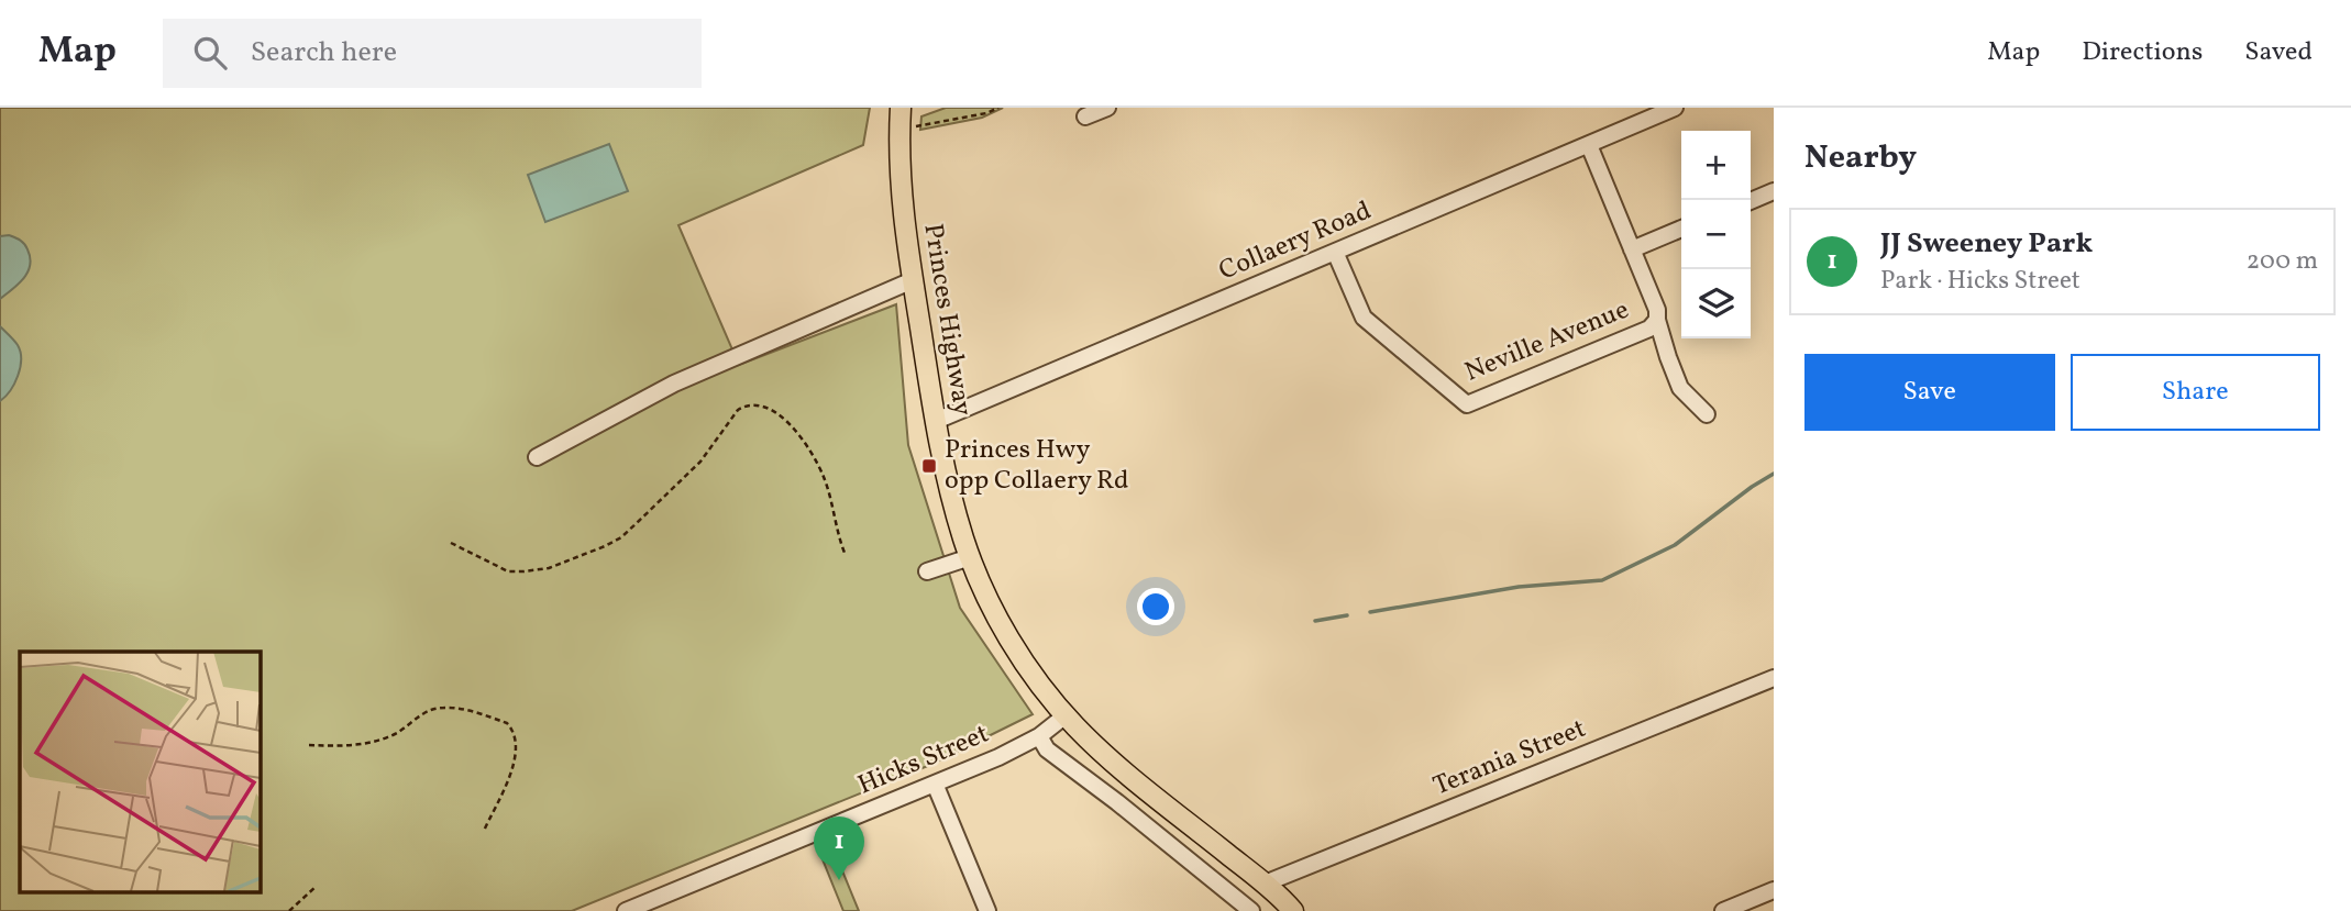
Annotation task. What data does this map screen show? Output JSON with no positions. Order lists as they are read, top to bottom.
{
  "streets": {
    "main road": ["Princes Highway"],
    "street": [
      "Collaery Road",
      "Neville Avenue",
      "Terania Street",
      "Hicks Street"
    ]
  },
  "crossings": [
    ["Collaery Road", "Princes Highway"],
    ["Collaery Road", "Neville Avenue"],
    ["Princes Highway", "Terania Street"],
    ["Princes Highway", "Hicks Street"]
  ],
  "places": {
    "transit": ["Princes Hwy opp Collaery Rd"]
  },
  "page": {
    "header": "Map",
    "search": "Search here",
    "nav": ["Map", "Directions", "Saved"],
    "heading": "Nearby",
    "map_buttons": ["+", "−"],
    "list": [
      {
        "mark": "1",
        "name": "JJ Sweeney Park",
        "note": "Park · Hicks Street",
        "value": "200 m"
      }
    ],
    "buttons": ["Save", "Share"],
    "pins": "1"
  }
}
